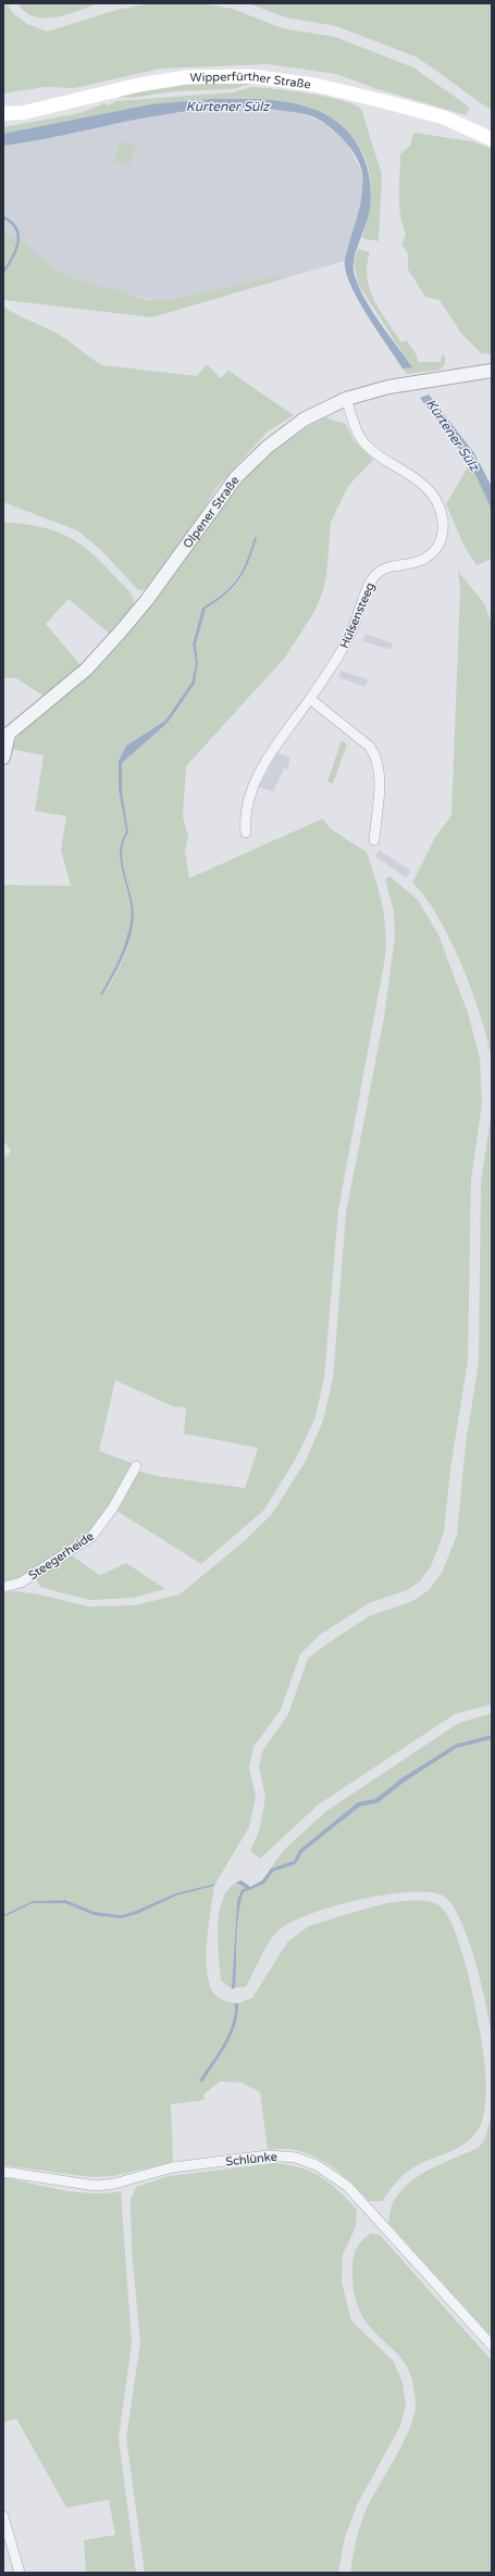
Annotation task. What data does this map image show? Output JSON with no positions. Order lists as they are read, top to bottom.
{
  "streets": {
    "main road": ["Wipperfürther Straße"],
    "street": [
      "Olpener Straße",
      "Hülsensteeg",
      "Steegerheide",
      "Schlünke"
    ]
  },
  "crossings": [
    ["Olpener Straße", "Hülsensteeg"]
  ],
  "water": ["Kürtener Sülz"]
}
